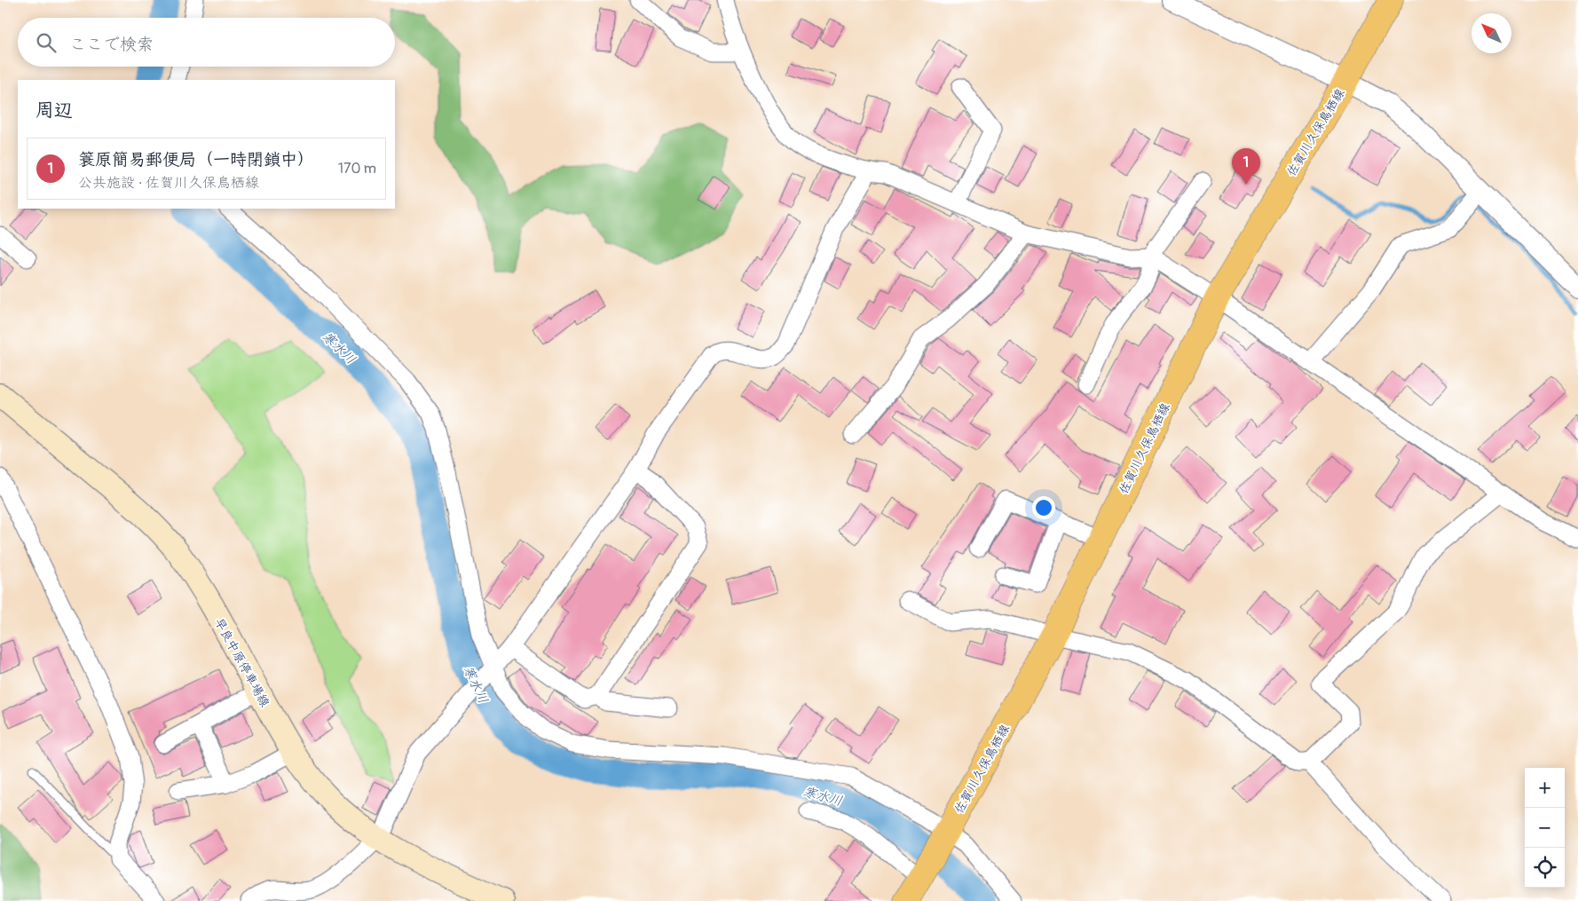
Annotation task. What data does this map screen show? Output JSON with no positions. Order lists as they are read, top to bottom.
{
  "streets": {
    "main road": ["佐賀川久保鳥栖線", "早良中原停車場線"]
  },
  "water": ["寒水川"],
  "north": "top left",
  "page": {
    "search": "ここで検索",
    "heading": "周辺",
    "list": [
      {
        "mark": "1",
        "name": "簑原簡易郵便局（一時閉鎖中）",
        "note": "公共施設 · 佐賀川久保鳥栖線",
        "value": "170 m"
      }
    ],
    "pins": "1",
    "map_buttons": ["+", "−"]
  }
}
